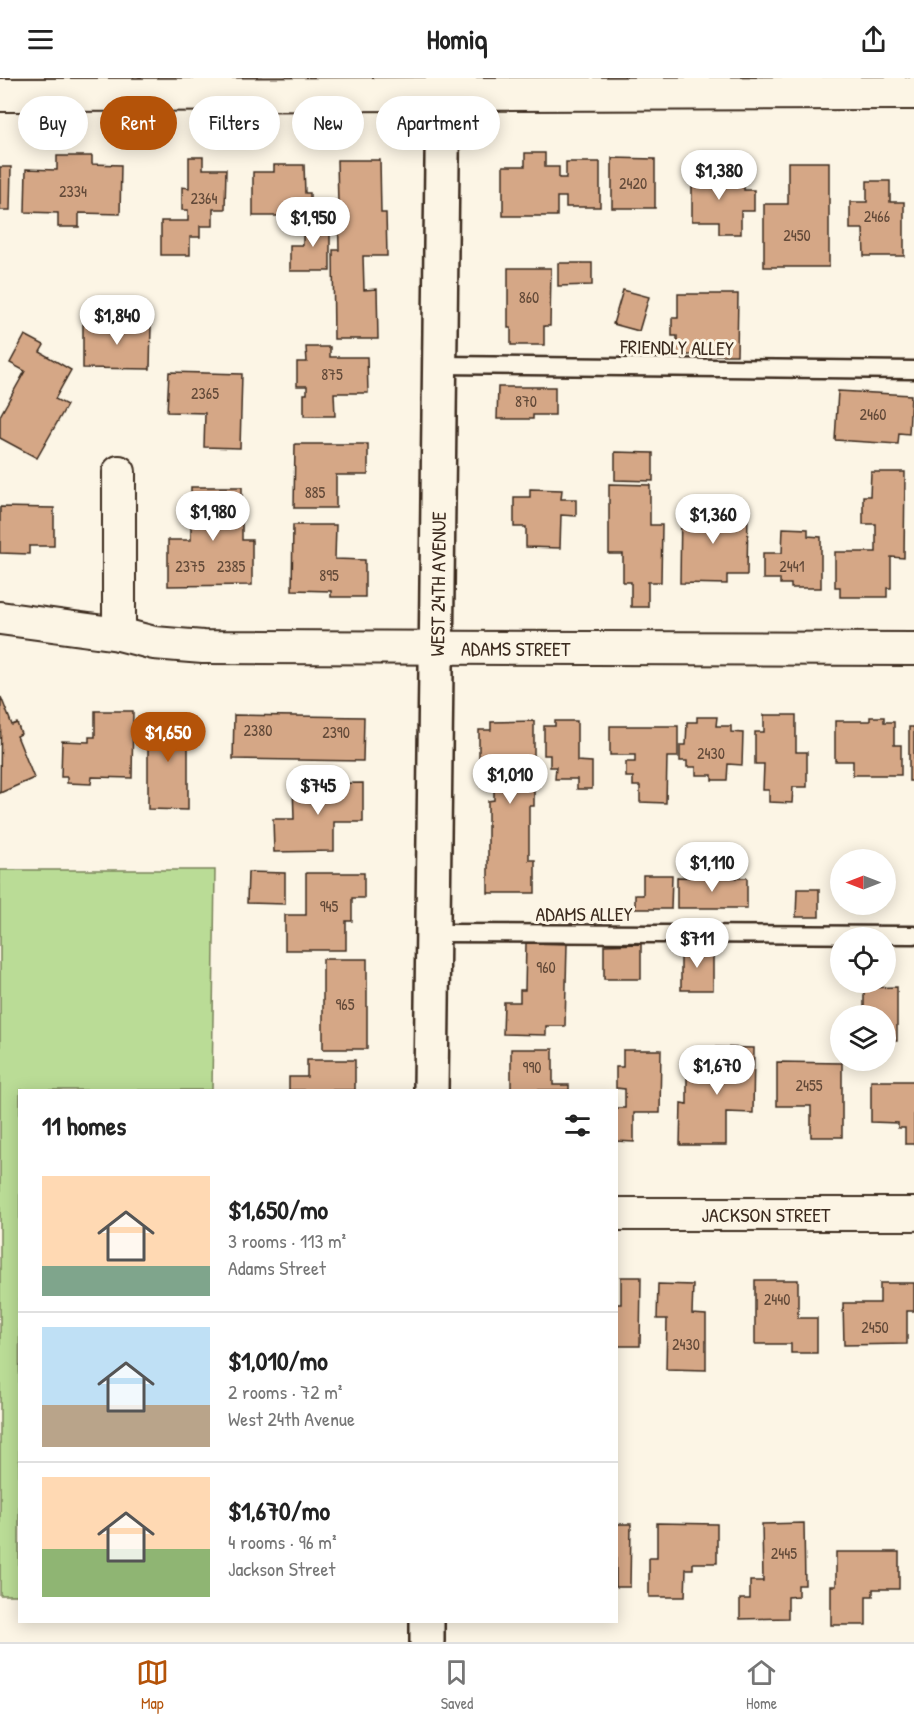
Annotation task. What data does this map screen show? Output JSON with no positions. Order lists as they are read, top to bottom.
{
  "streets": {
    "street": ["WEST 24TH AVENUE", "ADAMS STREET", "JACKSON STREET"],
    "lane": ["FRIENDLY ALLEY", "ADAMS ALLEY"]
  },
  "crossings": [
    ["FRIENDLY ALLEY", "WEST 24TH AVENUE"],
    ["WEST 24TH AVENUE", "ADAMS STREET"],
    ["WEST 24TH AVENUE", "ADAMS ALLEY"]
  ],
  "house_numbers": [
    "2420",
    "2334",
    "2364",
    "2466",
    "2450",
    "860",
    "875",
    "2365",
    "870",
    "2460",
    "885",
    "2375",
    "2385",
    "2441",
    "895",
    "2380",
    "2390",
    "2430",
    "945",
    "960",
    "965",
    "990",
    "2455",
    "2440",
    "2450",
    "2430",
    "2445"
  ],
  "north": "left",
  "page": {
    "header": "Homiq",
    "chip": [
      "Buy",
      "Rent",
      "Filters",
      "New",
      "Apartment"
    ],
    "price": [
      "$1,380",
      "$1,950",
      "$1,840",
      "$1,980",
      "$1,360",
      "$1,650",
      "$1,010",
      "$745",
      "$1,110",
      "$711",
      "$1,670"
    ],
    "heading": "11 homes",
    "list": [
      {
        "name": "$1,650/mo",
        "note": "3 rooms · 113 m² · Adams Street"
      },
      {
        "name": "$1,010/mo",
        "note": "2 rooms · 72 m² · West 24th Avenue"
      },
      {
        "name": "$1,670/mo",
        "note": "4 rooms · 96 m² · Jackson Street"
      }
    ],
    "tabs": ["Map", "Saved", "Home"]
  }
}
